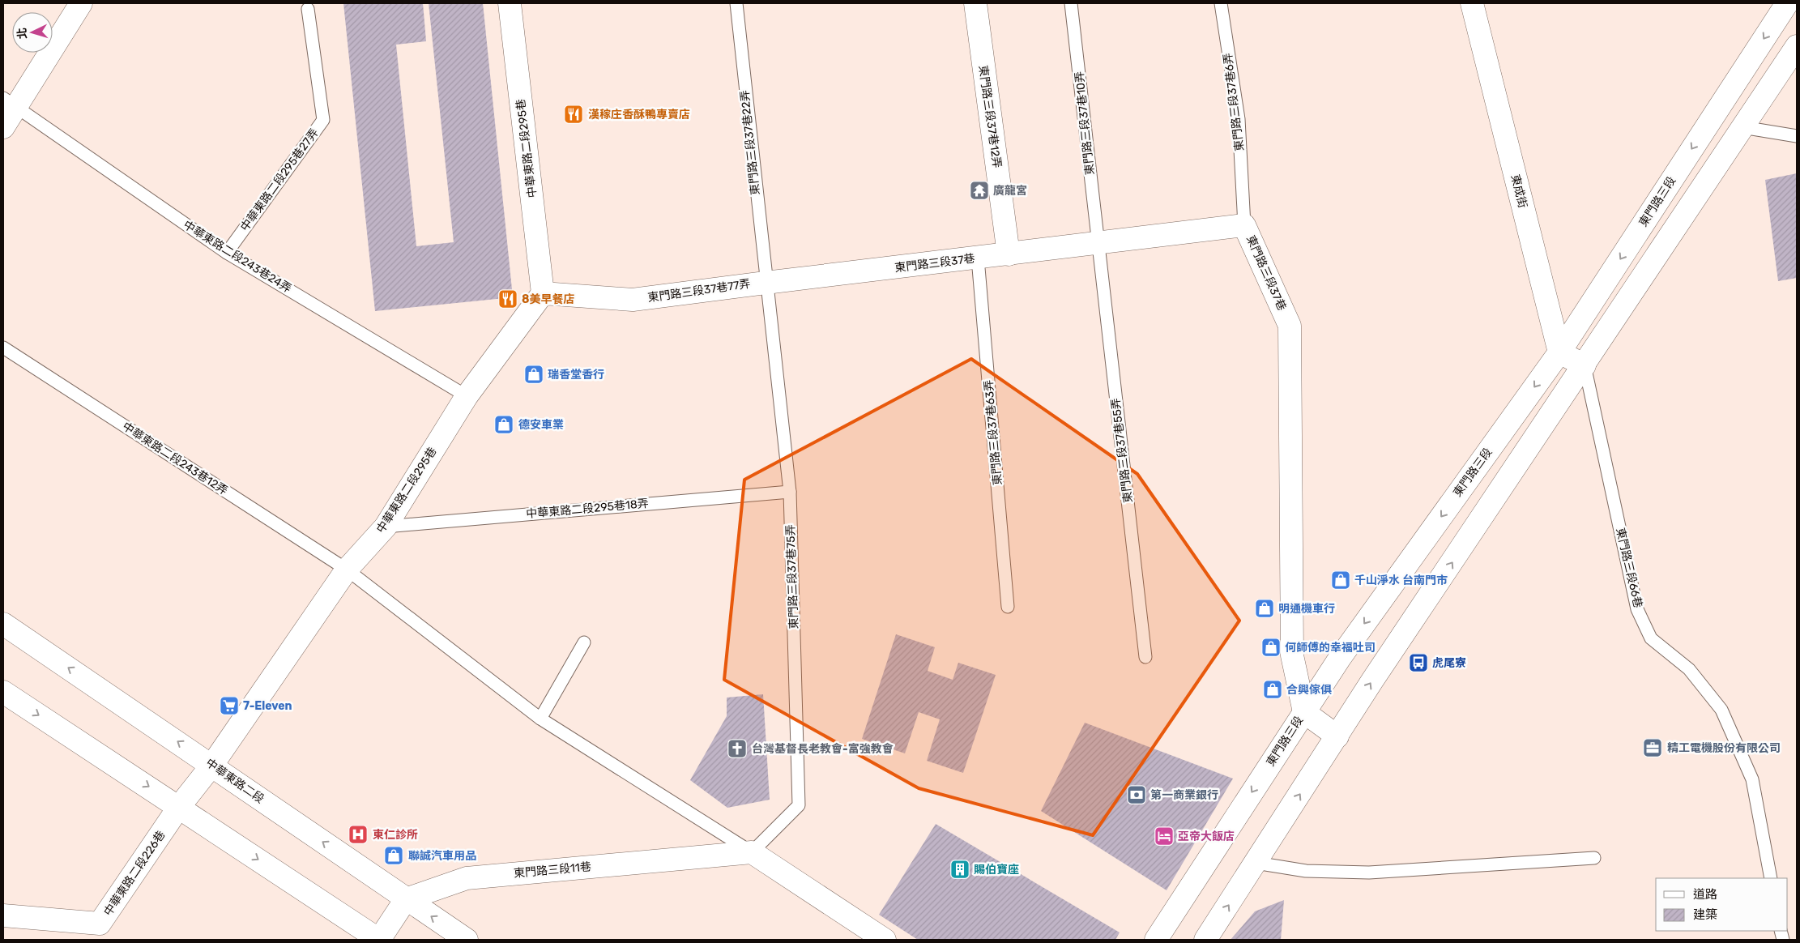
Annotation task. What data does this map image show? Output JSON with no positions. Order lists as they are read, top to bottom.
{
  "streets": {
    "street": [
      "東門路三段37巷12弄",
      "中華東路二段295巷",
      "東成街",
      "東門路三段",
      "東門路三段37巷",
      "東門路三段37巷77弄",
      "中華東路二段",
      "東門路三段11巷",
      "中華東路二段226巷"
    ],
    "lane": [
      "東門路三段37巷6弄",
      "東門路三段37巷10弄",
      "東門路三段37巷22弄",
      "中華東路二段295巷27弄",
      "中華東路二段243巷24弄",
      "東門路三段37巷63弄",
      "東門路三段37巷55弄",
      "中華東路二段243巷12弄",
      "中華東路二段295巷18弄",
      "東門路三段66巷",
      "東門路三段37巷75弄"
    ]
  },
  "crossings": [
    ["東門路三段37巷6弄", "東門路三段37巷"],
    ["東門路三段37巷12弄", "東門路三段37巷"],
    ["東門路三段37巷10弄", "東門路三段37巷"],
    ["東門路三段37巷10弄", "東門路三段37巷55弄"],
    ["東門路三段37巷22弄", "東門路三段37巷"],
    ["東門路三段37巷22弄", "東門路三段37巷77弄"],
    ["東門路三段37巷22弄", "東門路三段37巷75弄"],
    ["中華東路二段295巷", "中華東路二段243巷24弄"],
    ["中華東路二段295巷", "東門路三段37巷77弄"],
    ["中華東路二段295巷", "中華東路二段243巷12弄"],
    ["中華東路二段295巷", "中華東路二段295巷18弄"],
    ["中華東路二段295巷", "中華東路二段"],
    ["中華東路二段295巷", "中華東路二段226巷"],
    ["中華東路二段295巷27弄", "中華東路二段243巷24弄"],
    ["東成街", "東門路三段"],
    ["東門路三段", "東門路三段37巷"],
    ["東門路三段37巷", "東門路三段37巷77弄"],
    ["東門路三段37巷", "東門路三段37巷63弄"],
    ["東門路三段37巷", "東門路三段37巷55弄"],
    ["東門路三段37巷", "東門路三段37巷75弄"],
    ["東門路三段37巷77弄", "東門路三段37巷75弄"],
    ["中華東路二段295巷18弄", "東門路三段37巷75弄"],
    ["東門路三段37巷75弄", "東門路三段11巷"],
    ["中華東路二段", "東門路三段11巷"],
    ["中華東路二段", "中華東路二段226巷"]
  ],
  "places": {
    "restaurant": ["漢稼庄香酥鴨專賣店", "8美早餐店"],
    "temple": ["廣龍宮"],
    "shop": [
      "瑞香堂香行",
      "德安車業",
      "千山淨水 台南門市",
      "明通機車行",
      "何師傅的幸福吐司",
      "合興傢俱",
      "聯誠汽車用品"
    ],
    "bus stop": ["虎尾寮"],
    "supermarket": ["7-Eleven"],
    "office": ["精工電機股份有限公司"],
    "church": ["台灣基督長老教會-富強教會"],
    "bank": ["第一商業銀行"],
    "hospital": ["東仁診所"],
    "hotel": ["亞帝大飯店"],
    "building": ["賜伯寶座"]
  },
  "legend": ["道路", "建築"],
  "north": "left"
}
